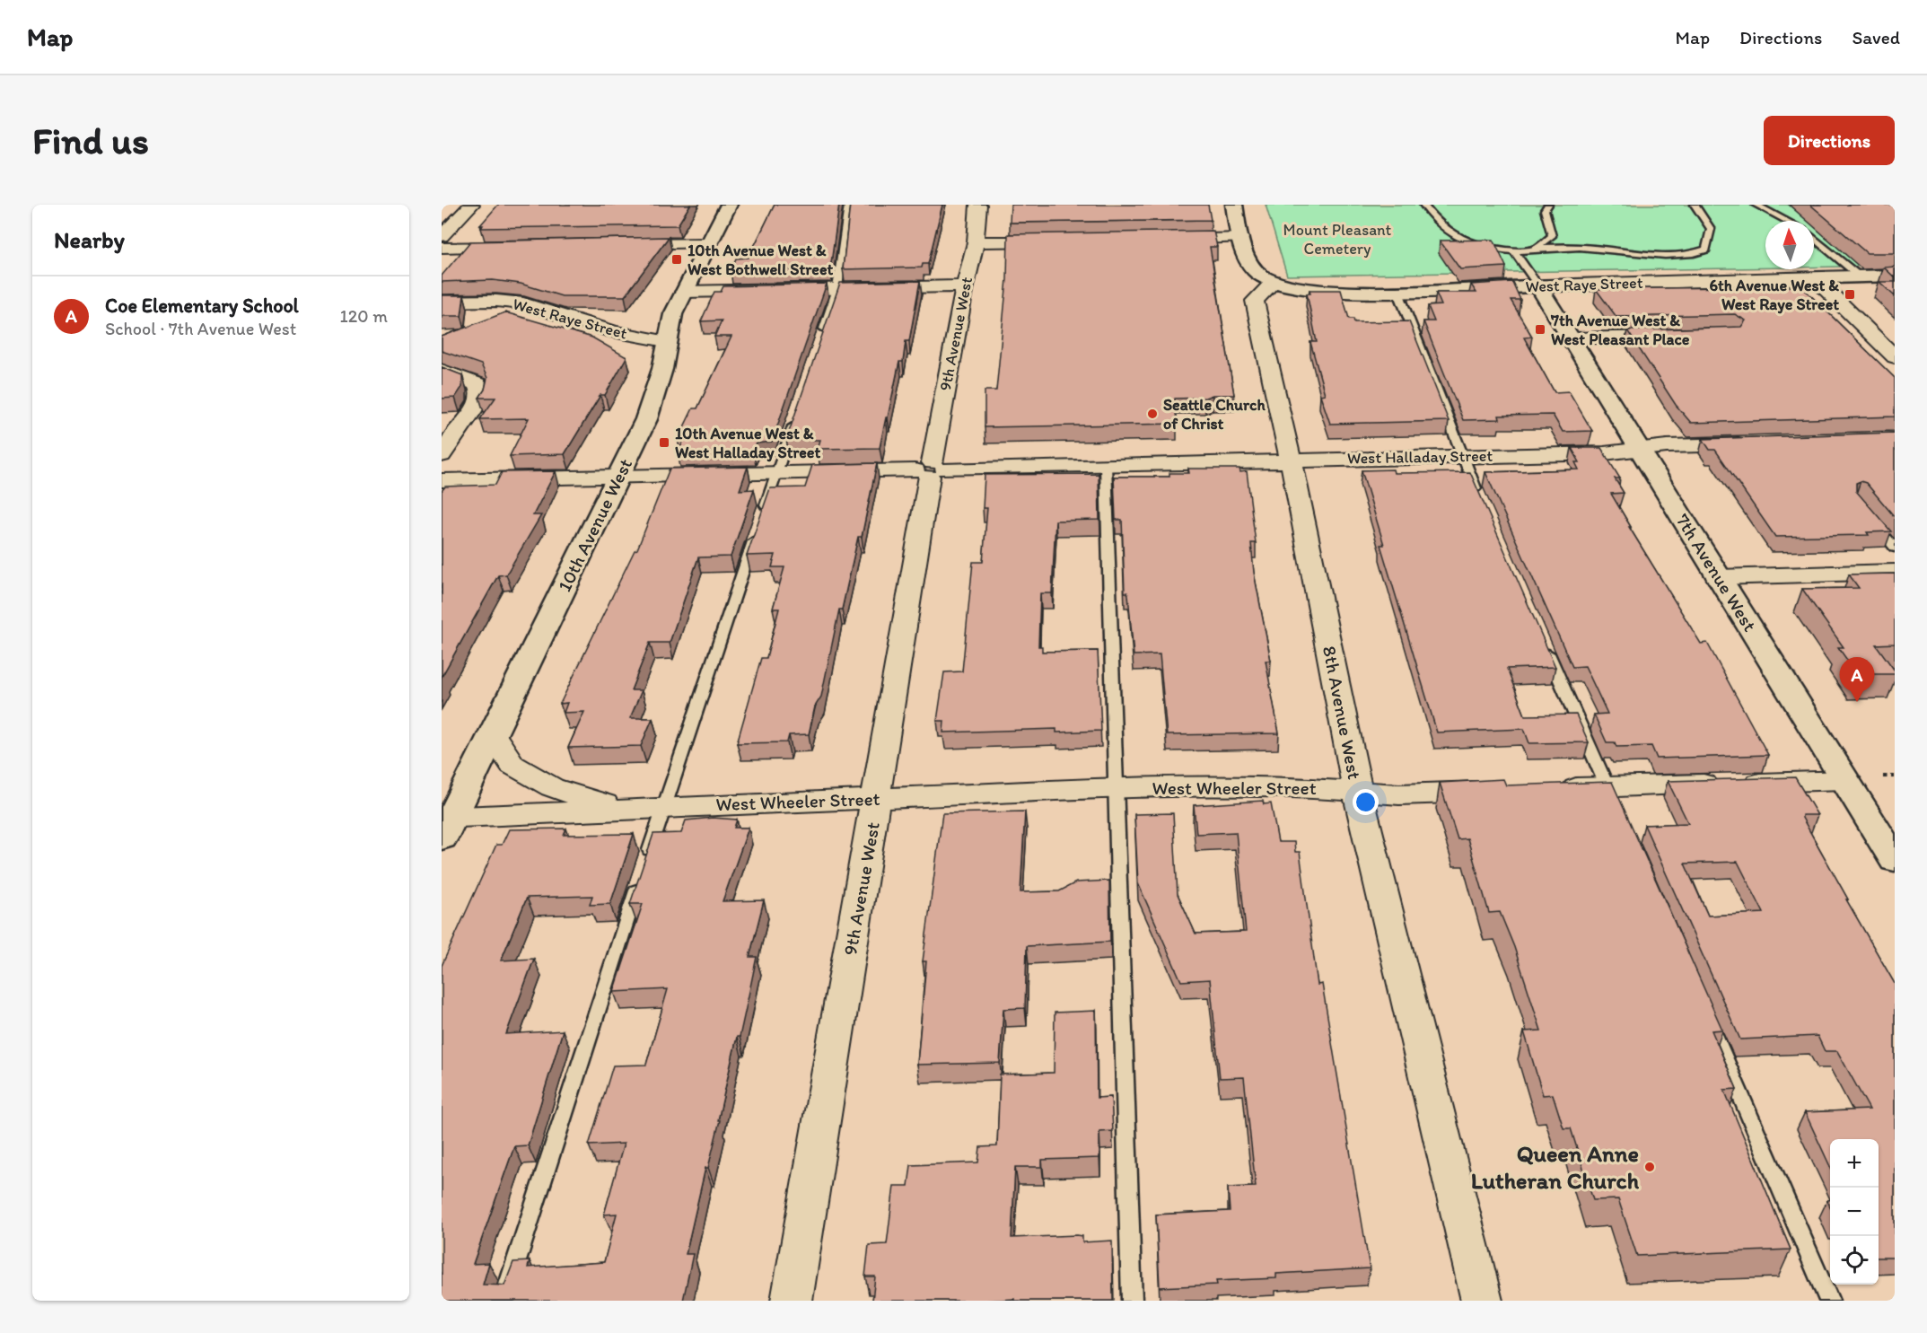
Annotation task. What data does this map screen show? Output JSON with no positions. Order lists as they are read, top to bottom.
{
  "streets": {
    "street": [
      "West Raye Street",
      "9th Avenue West",
      "West Halladay Street",
      "10th Avenue West",
      "7th Avenue West",
      "8th Avenue West",
      "West Wheeler Street"
    ]
  },
  "crossings": [
    ["West Raye Street", "10th Avenue West"],
    ["West Raye Street", "7th Avenue West"],
    ["West Raye Street", "8th Avenue West"],
    ["9th Avenue West", "West Halladay Street"],
    ["9th Avenue West", "West Wheeler Street"],
    ["West Halladay Street", "10th Avenue West"],
    ["West Halladay Street", "7th Avenue West"],
    ["West Halladay Street", "8th Avenue West"],
    ["10th Avenue West", "West Wheeler Street"],
    ["8th Avenue West", "West Wheeler Street"]
  ],
  "parks": ["Mount Pleasant Cemetery"],
  "places": {
    "transit": [
      "10th Avenue West & West Bothwell Street",
      "6th Avenue West & West Raye Street",
      "7th Avenue West & West Pleasant Place",
      "10th Avenue West & West Halladay Street"
    ],
    "other": ["Seattle Church of Christ", "Queen Anne Lutheran Church"]
  },
  "north": "top",
  "page": {
    "header": "Map",
    "nav": ["Map", "Directions", "Saved"],
    "buttons": "Directions",
    "title": "Find us",
    "heading": "Nearby",
    "list": [
      {
        "mark": "A",
        "name": "Coe Elementary School",
        "note": "School · 7th Avenue West",
        "value": "120 m"
      }
    ],
    "pins": "A",
    "map_buttons": ["+", "−"]
  }
}
